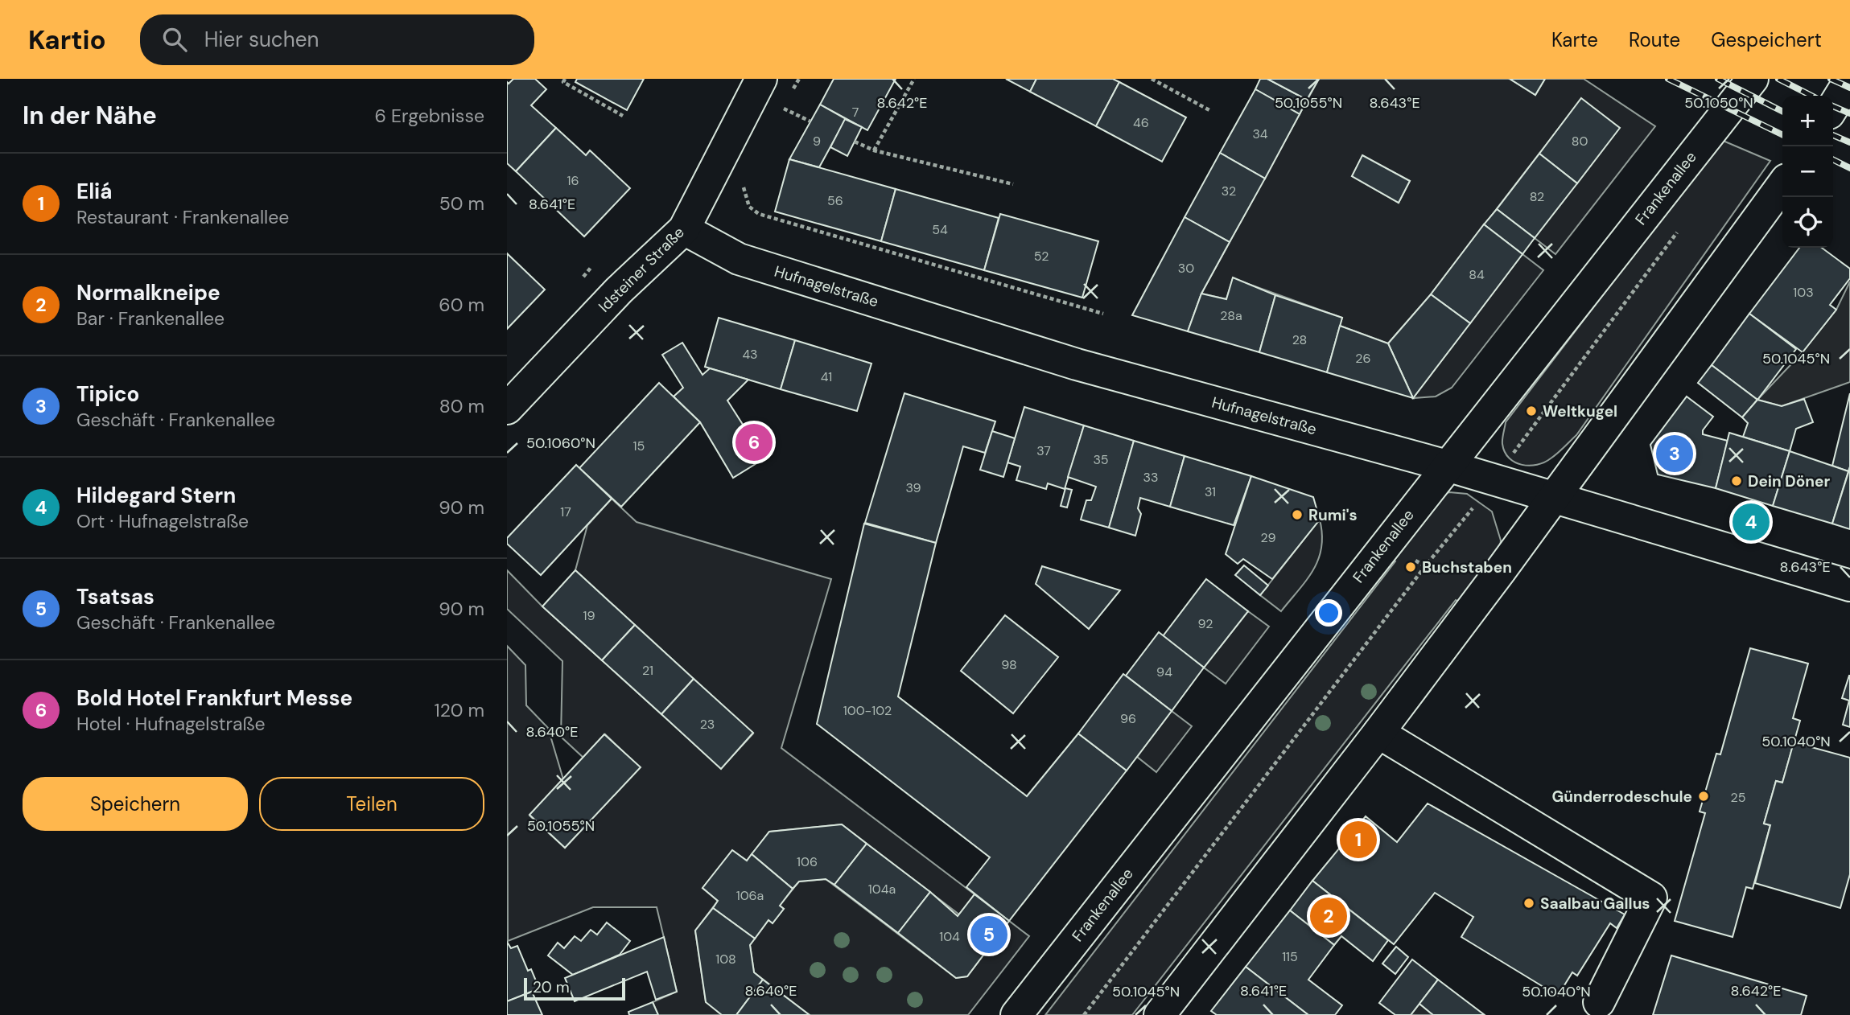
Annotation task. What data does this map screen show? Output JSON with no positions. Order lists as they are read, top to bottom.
{
  "streets": {
    "street": ["Frankenallee", "Idsteiner Straße", "Hufnagelstraße"]
  },
  "crossings": [
    ["Frankenallee", "Hufnagelstraße"],
    ["Idsteiner Straße", "Hufnagelstraße"]
  ],
  "places": [
    "Weltkugel",
    "Dein Döner",
    "Rumi's",
    "Buchstaben",
    "Günderrodeschule",
    "Saalbau Gallus"
  ],
  "house_numbers": [
    "7",
    "46",
    "34",
    "9",
    "80",
    "16",
    "32",
    "82",
    "56",
    "54",
    "52",
    "30",
    "84",
    "103",
    "28a",
    "28",
    "43",
    "26",
    "41",
    "15",
    "37",
    "35",
    "33",
    "39",
    "31",
    "17",
    "29",
    "19",
    "92",
    "98",
    "21",
    "94",
    "100-102",
    "96",
    "23",
    "25",
    "106",
    "104a",
    "106a",
    "104",
    "115",
    "108"
  ],
  "scale_bar": "20 m",
  "page": {
    "header": "Kartio",
    "search": "Hier suchen",
    "nav": ["Karte", "Route", "Gespeichert"],
    "heading": ["In der Nähe", "6 Ergebnisse"],
    "map_buttons": ["+", "−"],
    "list": [
      {
        "mark": "1",
        "name": "Eliá",
        "note": "Restaurant · Frankenallee",
        "value": "50 m"
      },
      {
        "mark": "2",
        "name": "Normalkneipe",
        "note": "Bar · Frankenallee",
        "value": "60 m"
      },
      {
        "mark": "3",
        "name": "Tipico",
        "note": "Geschäft · Frankenallee",
        "value": "80 m"
      },
      {
        "mark": "4",
        "name": "Hildegard Stern",
        "note": "Ort · Hufnagelstraße",
        "value": "90 m"
      },
      {
        "mark": "5",
        "name": "Tsatsas",
        "note": "Geschäft · Frankenallee",
        "value": "90 m"
      },
      {
        "mark": "6",
        "name": "Bold Hotel Frankfurt Messe",
        "note": "Hotel · Hufnagelstraße",
        "value": "120 m"
      }
    ],
    "pins": [
      "6",
      "3",
      "4",
      "1",
      "2",
      "5"
    ],
    "buttons": ["Speichern", "Teilen"],
    "scale": "20 m"
  },
  "coordinates": [
    "50.1055°N",
    "50.1050°N",
    "8.642°E",
    "8.643°E",
    "8.641°E",
    "50.1045°N",
    "50.1060°N",
    "8.640°E",
    "50.1040°N"
  ]
}
